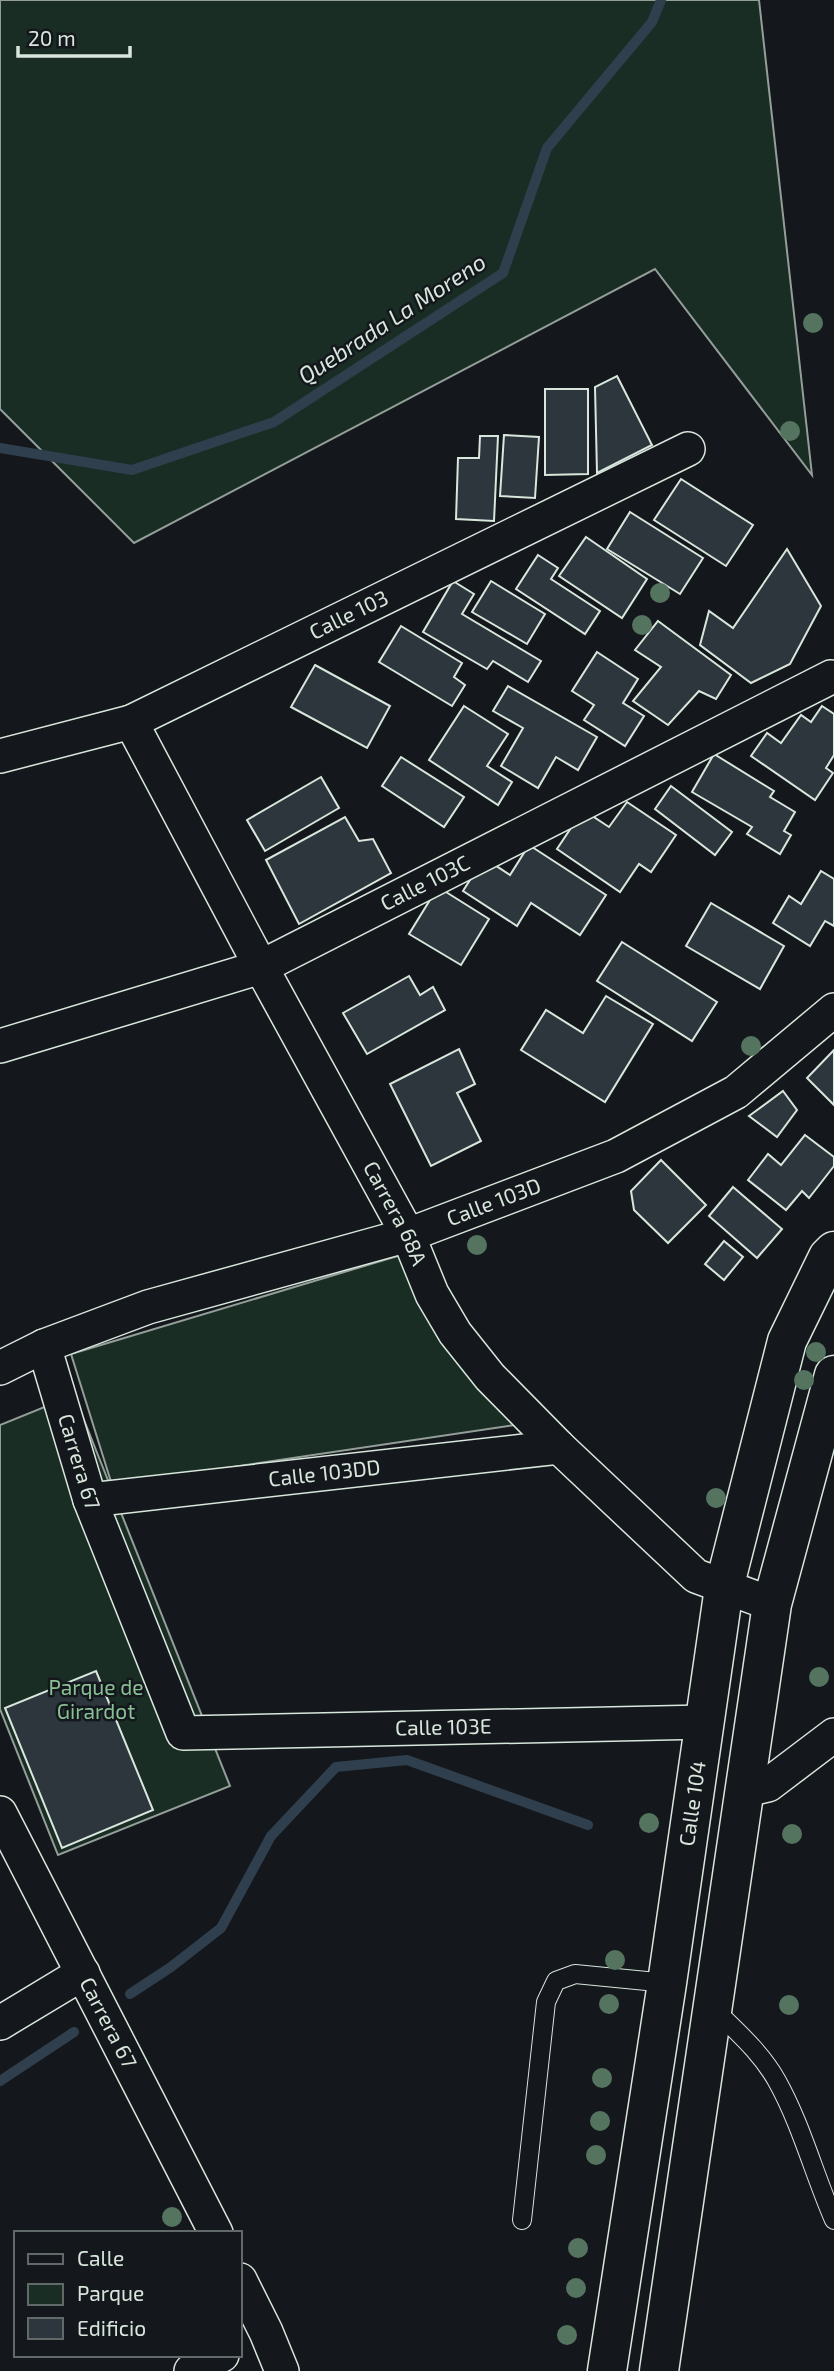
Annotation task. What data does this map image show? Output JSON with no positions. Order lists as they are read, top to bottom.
{
  "streets": {
    "main road": ["Calle 104"],
    "street": [
      "Calle 103",
      "Calle 103C",
      "Calle 103D",
      "Carrera 68A",
      "Carrera 67",
      "Calle 103DD",
      "Calle 103E"
    ]
  },
  "crossings": [
    ["Calle 103", "Carrera 68A"],
    ["Calle 103C", "Carrera 68A"],
    ["Calle 103D", "Carrera 68A"],
    ["Calle 103D", "Carrera 67"],
    ["Carrera 68A", "Calle 103DD"],
    ["Carrera 68A", "Calle 104"],
    ["Carrera 67", "Calle 103DD"],
    ["Carrera 67", "Calle 103E"],
    ["Calle 103E", "Calle 104"]
  ],
  "water": ["Quebrada La Moreno"],
  "parks": ["Parque de Girardot"],
  "legend": ["Calle", "Parque", "Edificio"],
  "scale_bar": "20 m"
}
